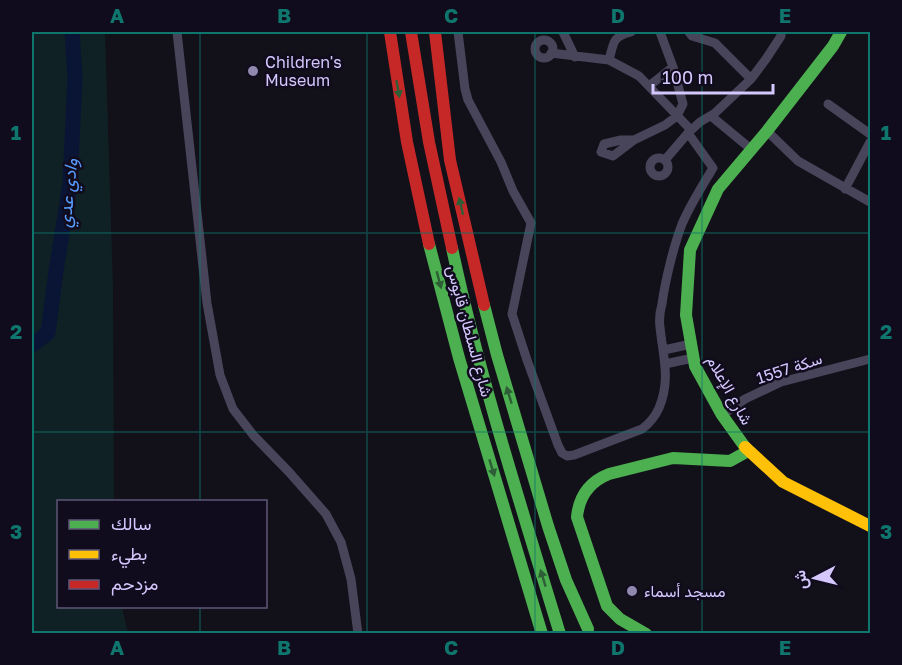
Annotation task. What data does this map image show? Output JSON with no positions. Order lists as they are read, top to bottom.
{
  "streets": {
    "main road": ["شارع السلطان قابوس", "شارع الإعلام"],
    "street": ["سكة 1557"]
  },
  "crossings": [
    ["سكة 1557", "شارع الإعلام"]
  ],
  "water": ["وادي عدي"],
  "places": ["Children's Museum", "مسجد أسماء"],
  "legend": ["سالك", "بطيء", "مزدحم"],
  "scale_bar": "100 m",
  "north": "left",
  "grid": {
    "columns": [
      "A",
      "B",
      "C",
      "D",
      "E"
    ],
    "rows": ["1", "2", "3"]
  }
}
